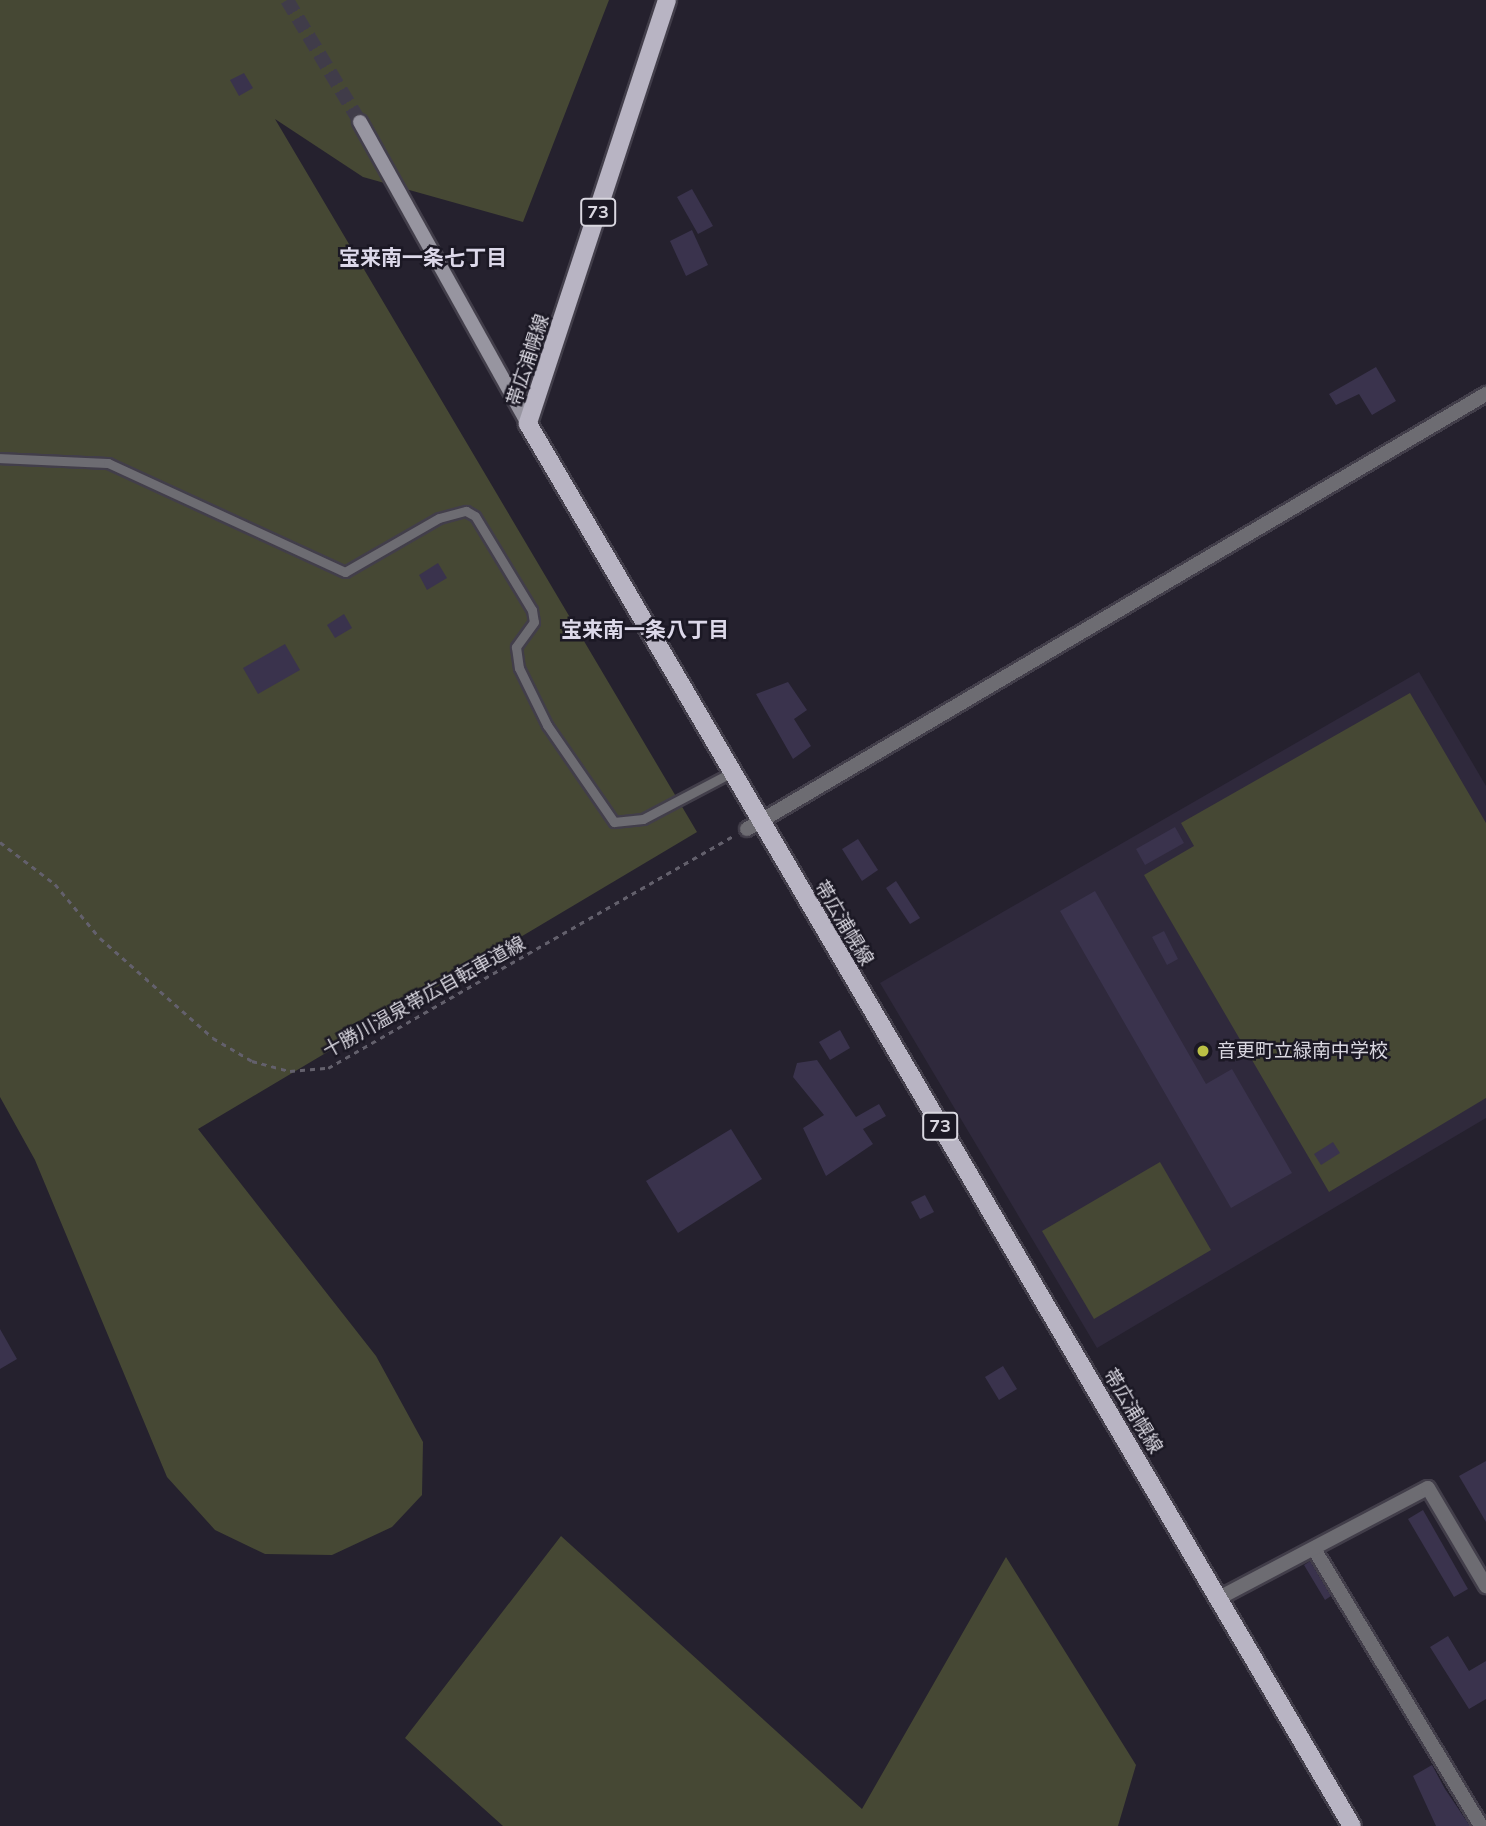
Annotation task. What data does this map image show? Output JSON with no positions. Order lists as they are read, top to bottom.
{
  "streets": {
    "main road": ["73", "帯広浦幌線"],
    "path": ["十勝川温泉帯広自転車道線"]
  },
  "crossings": [
    ["帯広浦幌線", "十勝川温泉帯広自転車道線"]
  ],
  "districts": ["宝来南一条七丁目", "宝来南一条八丁目"],
  "places": ["音更町立緑南中学校"]
}
